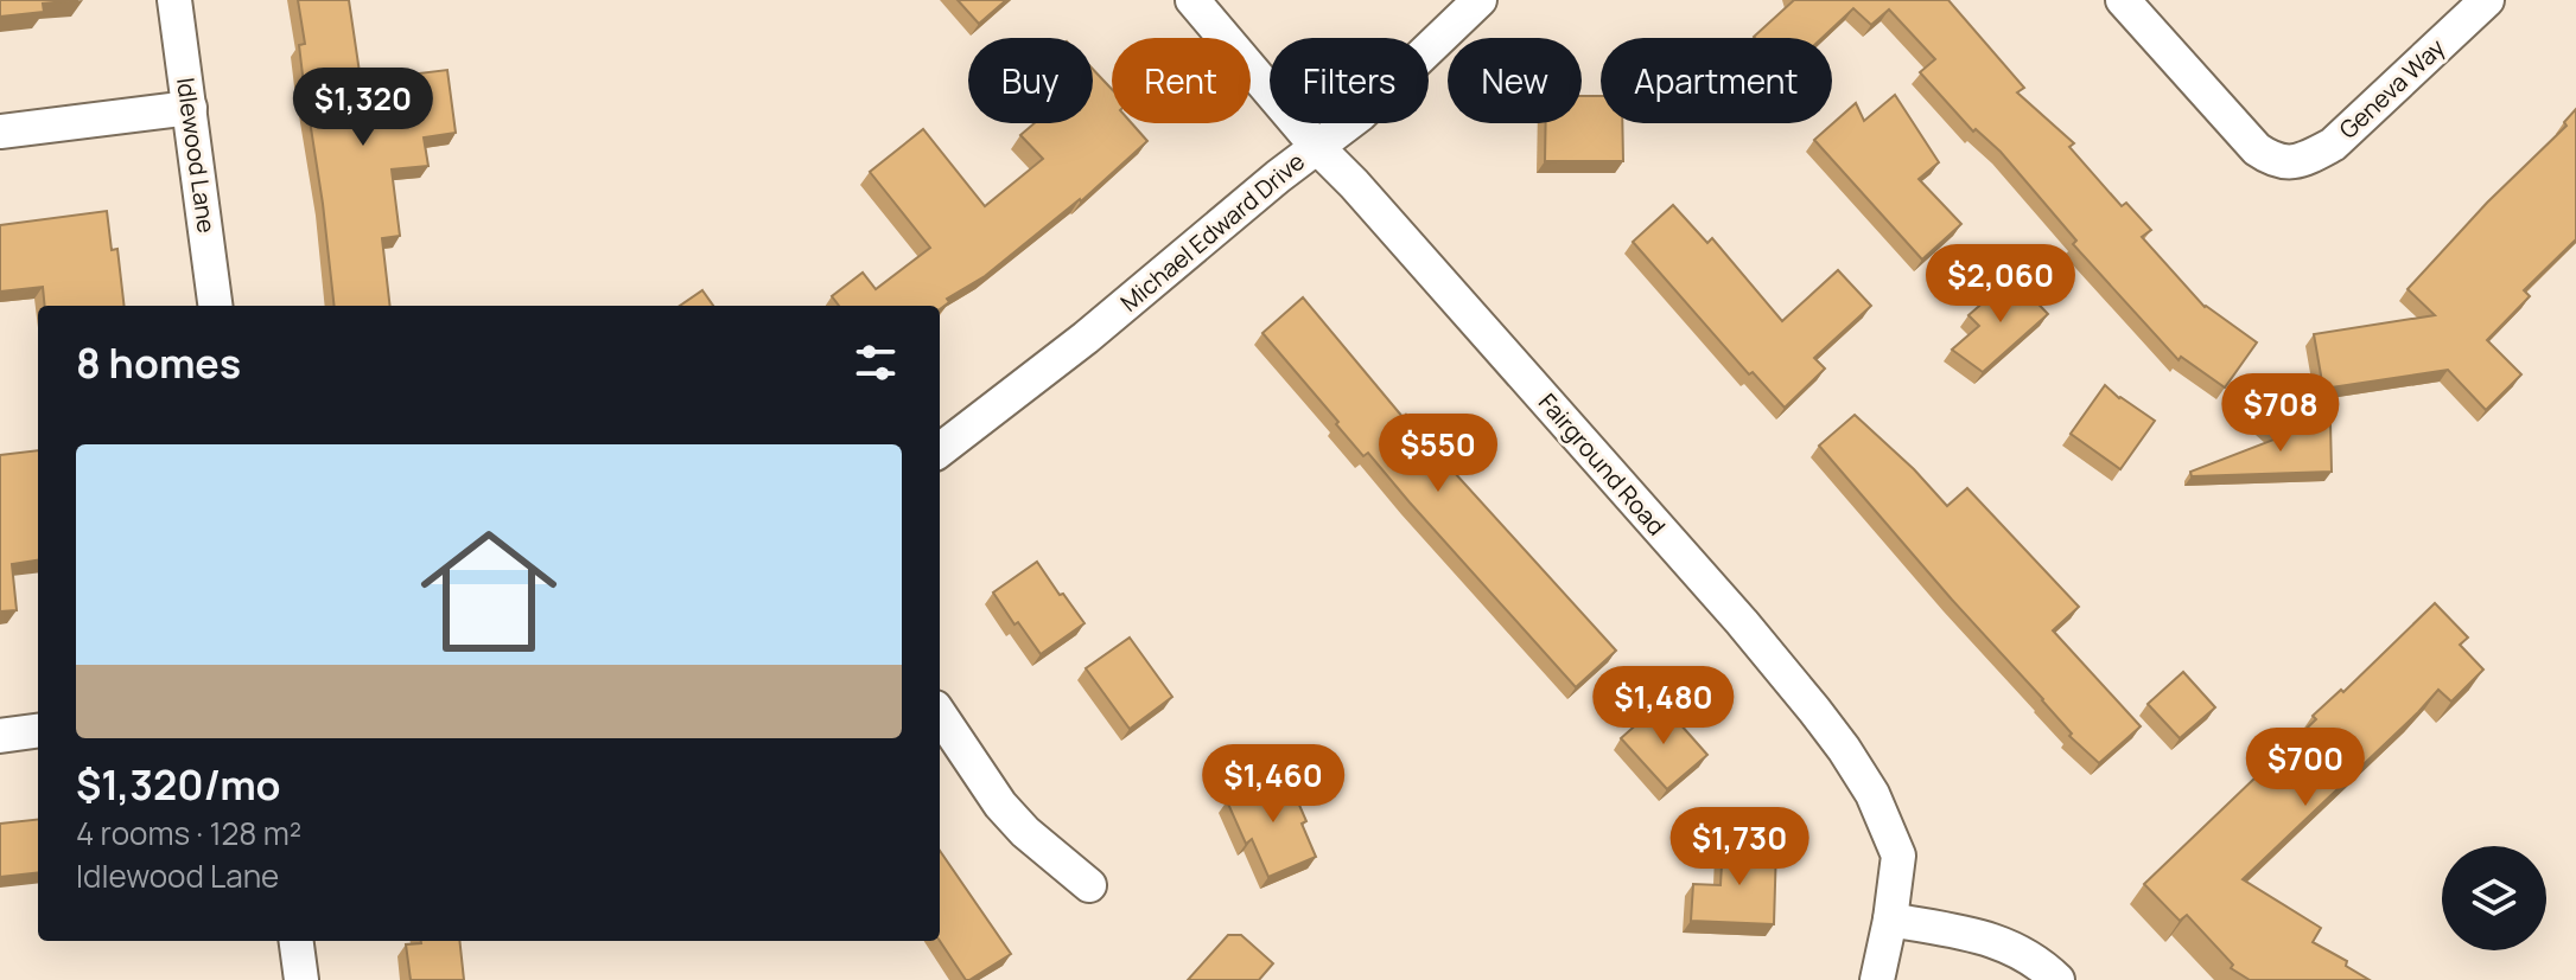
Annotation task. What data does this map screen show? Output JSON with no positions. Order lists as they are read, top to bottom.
{
  "streets": {
    "street": [
      "Geneva Way",
      "Idlewood Lane",
      "Michael Edward Drive",
      "Fairground Road"
    ]
  },
  "crossings": [
    ["Michael Edward Drive", "Fairground Road"]
  ],
  "page": {
    "chip": [
      "Buy",
      "Rent",
      "Filters",
      "New",
      "Apartment"
    ],
    "price": [
      "$1,320",
      "$2,060",
      "$708",
      "$550",
      "$1,480",
      "$700",
      "$1,460",
      "$1,730"
    ],
    "heading": "8 homes",
    "list": [
      {
        "name": "$1,320/mo",
        "note": "4 rooms · 128 m² · Idlewood Lane"
      }
    ]
  }
}
